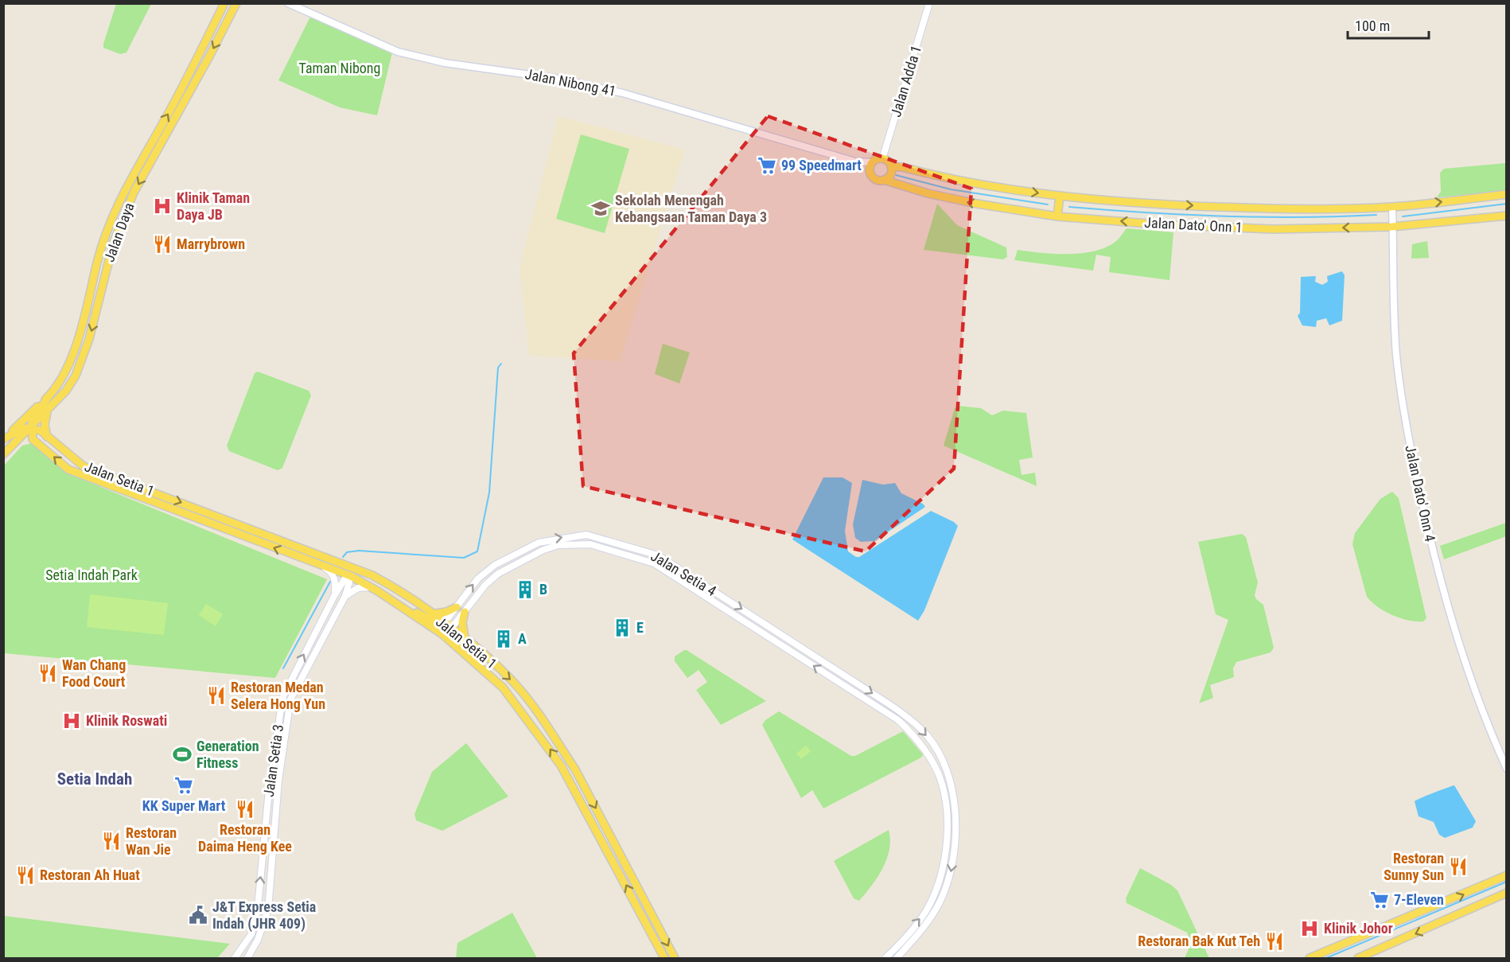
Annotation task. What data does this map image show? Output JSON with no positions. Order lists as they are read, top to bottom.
{
  "streets": {
    "main road": [
      "Jalan Nibong 41",
      "Jalan Dato' Onn 1",
      "Jalan Daya",
      "Jalan Setia 1",
      "Jalan Dato' Onn 4"
    ],
    "street": ["Jalan Adda 1", "Jalan Setia 4", "Jalan Setia 3"]
  },
  "crossings": [
    ["Jalan Adda 1", "Jalan Nibong 41"],
    ["Jalan Adda 1", "Jalan Dato' Onn 1"],
    ["Jalan Nibong 41", "Jalan Dato' Onn 1"],
    ["Jalan Dato' Onn 1", "Jalan Dato' Onn 4"],
    ["Jalan Daya", "Jalan Setia 1"],
    ["Jalan Setia 1", "Jalan Setia 4"],
    ["Jalan Setia 1", "Jalan Setia 3"]
  ],
  "districts": ["Setia Indah"],
  "parks": ["Taman Nibong", "Setia Indah Park"],
  "places": {
    "supermarket": ["99 Speedmart", "KK Super Mart", "7-Eleven"],
    "hospital": ["Klinik Taman Daya JB", "Klinik Roswati", "Klinik Johor"],
    "school or university": ["Sekolah Menengah Kebangsaan Taman Daya 3"],
    "restaurant": [
      "Marrybrown",
      "Wan Chang Food Court",
      "Restoran Medan Selera Hong Yun",
      "Restoran Daima Heng Kee",
      "Restoran Wan Jie",
      "Restoran Sunny Sun",
      "Restoran Ah Huat",
      "Restoran Bak Kut Teh"
    ],
    "building": ["B", "E", "A"],
    "sports": ["Generation Fitness"],
    "public building": ["J&T Express Setia Indah (JHR 409)"]
  },
  "scale_bar": "100 m"
}
